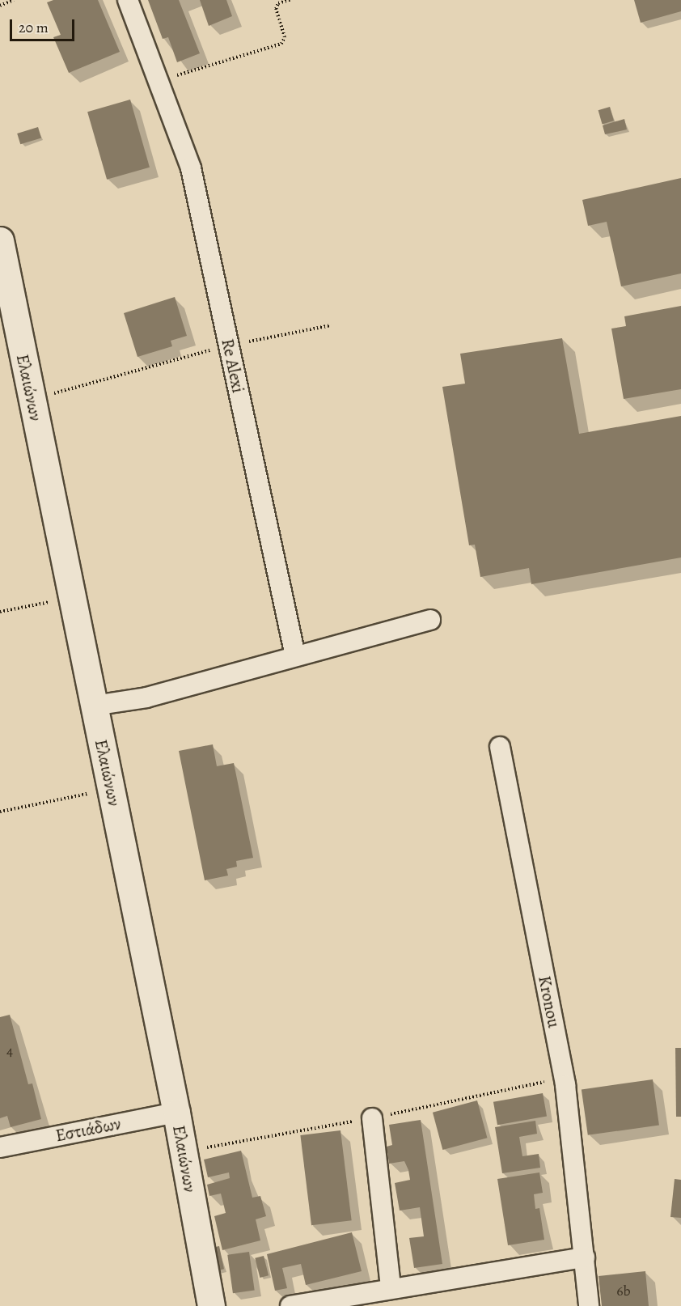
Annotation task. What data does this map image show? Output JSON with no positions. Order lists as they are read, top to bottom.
{
  "streets": {
    "main road": ["Ελαιώνων"],
    "street": ["Re Alexi", "Kronou", "Εστιάδων"]
  },
  "crossings": [
    ["Ελαιώνων", "Εστιάδων"]
  ],
  "house_numbers": ["4", "6b"],
  "scale_bar": "20 m"
}
